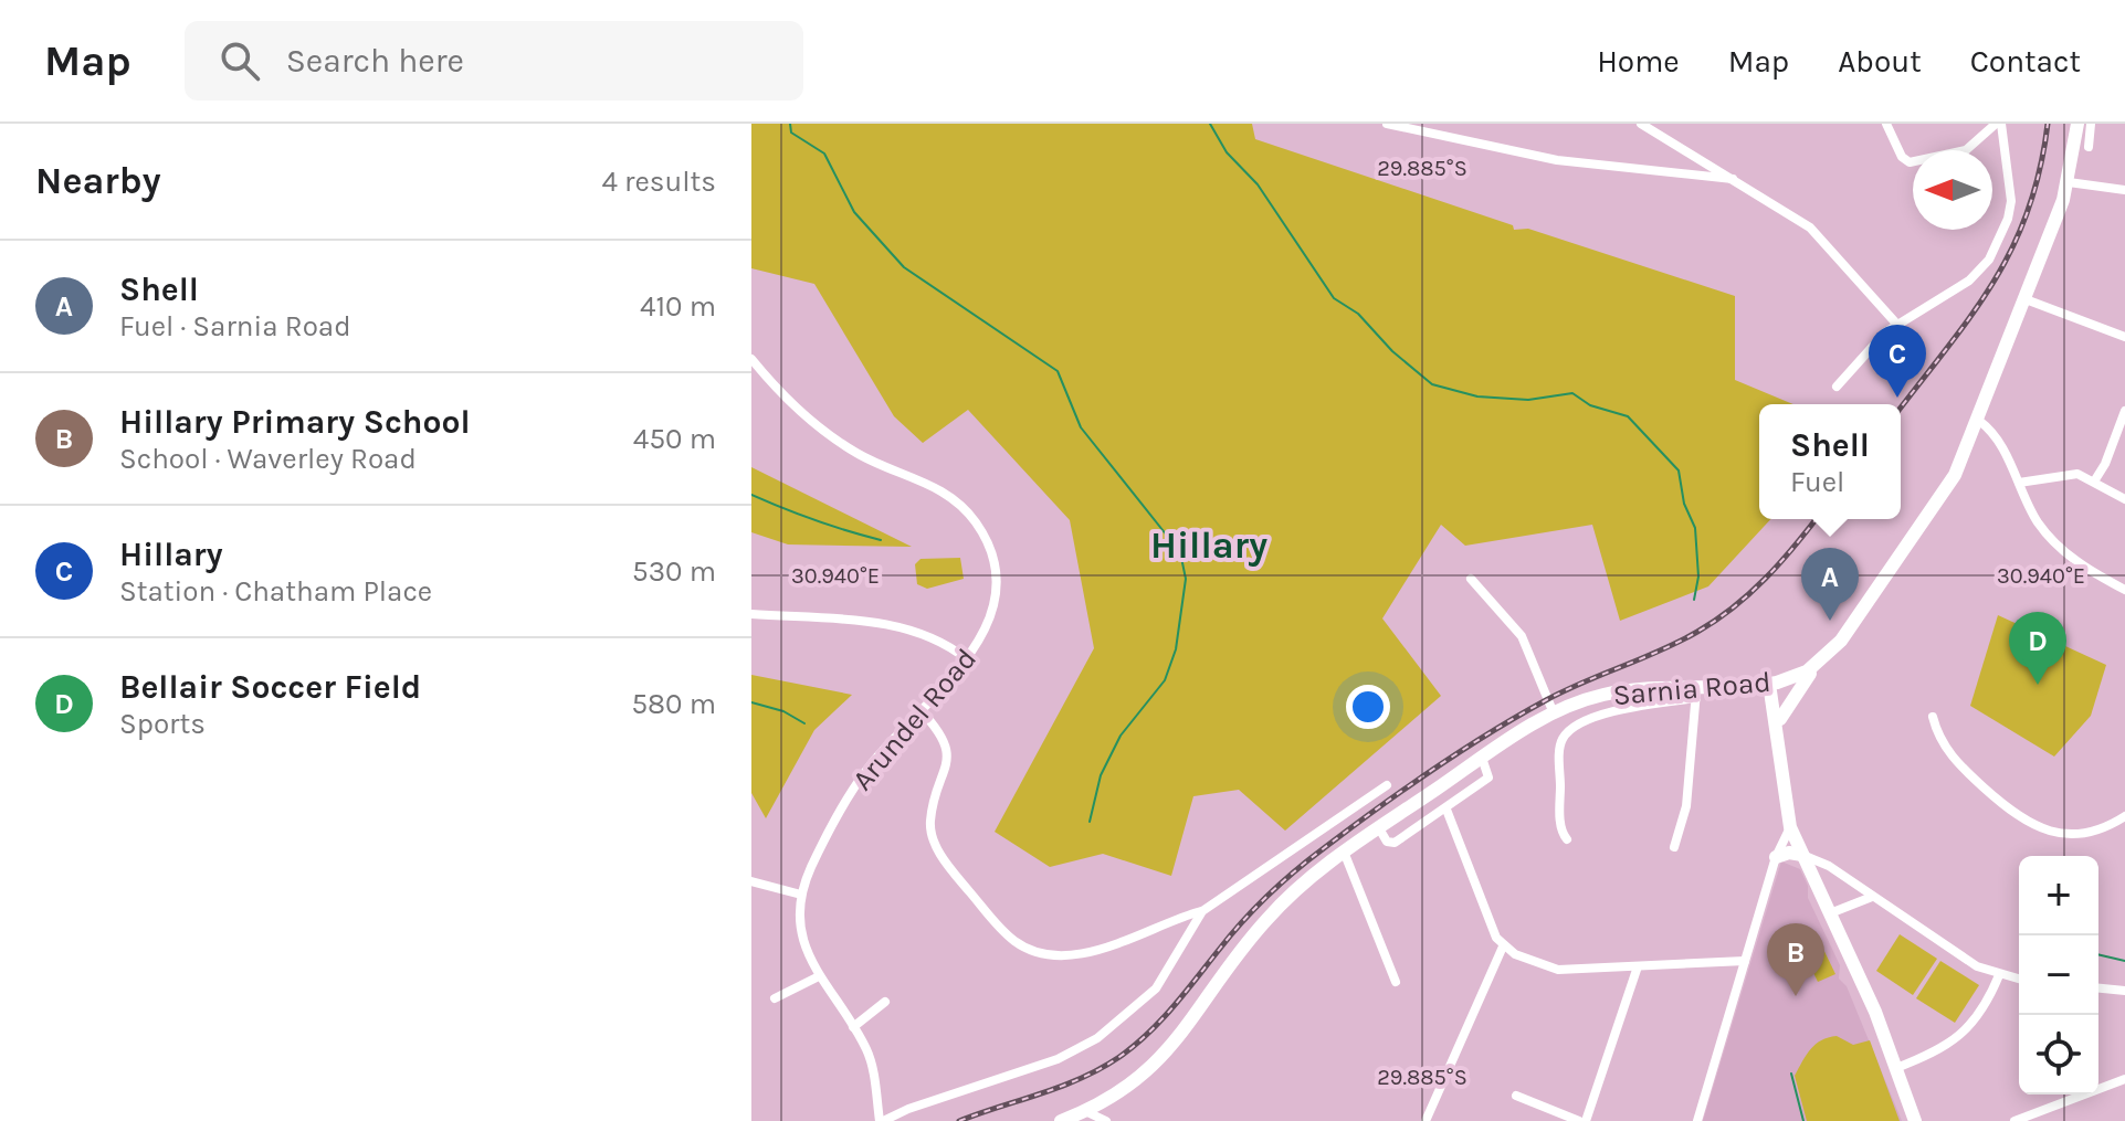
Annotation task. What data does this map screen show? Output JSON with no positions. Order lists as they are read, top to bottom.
{
  "streets": {
    "main road": ["Sarnia Road"],
    "street": ["Arundel Road"]
  },
  "districts": ["Hillary"],
  "north": "left",
  "page": {
    "header": "Map",
    "search": "Search here",
    "nav": [
      "Home",
      "Map",
      "About",
      "Contact"
    ],
    "heading": ["Nearby", "4 results"],
    "list": [
      {
        "mark": "A",
        "name": "Shell",
        "note": "Fuel · Sarnia Road",
        "value": "410 m"
      },
      {
        "mark": "B",
        "name": "Hillary Primary School",
        "note": "School · Waverley Road",
        "value": "450 m"
      },
      {
        "mark": "C",
        "name": "Hillary",
        "note": "Station · Chatham Place",
        "value": "530 m"
      },
      {
        "mark": "D",
        "name": "Bellair Soccer Field",
        "note": "Sports",
        "value": "580 m"
      }
    ],
    "pins": [
      "C",
      "A",
      "D",
      "B"
    ],
    "popup": ["Shell", "Fuel"],
    "map_buttons": ["+", "−"]
  },
  "coordinates": ["29.885°S", "30.940°E"]
}
